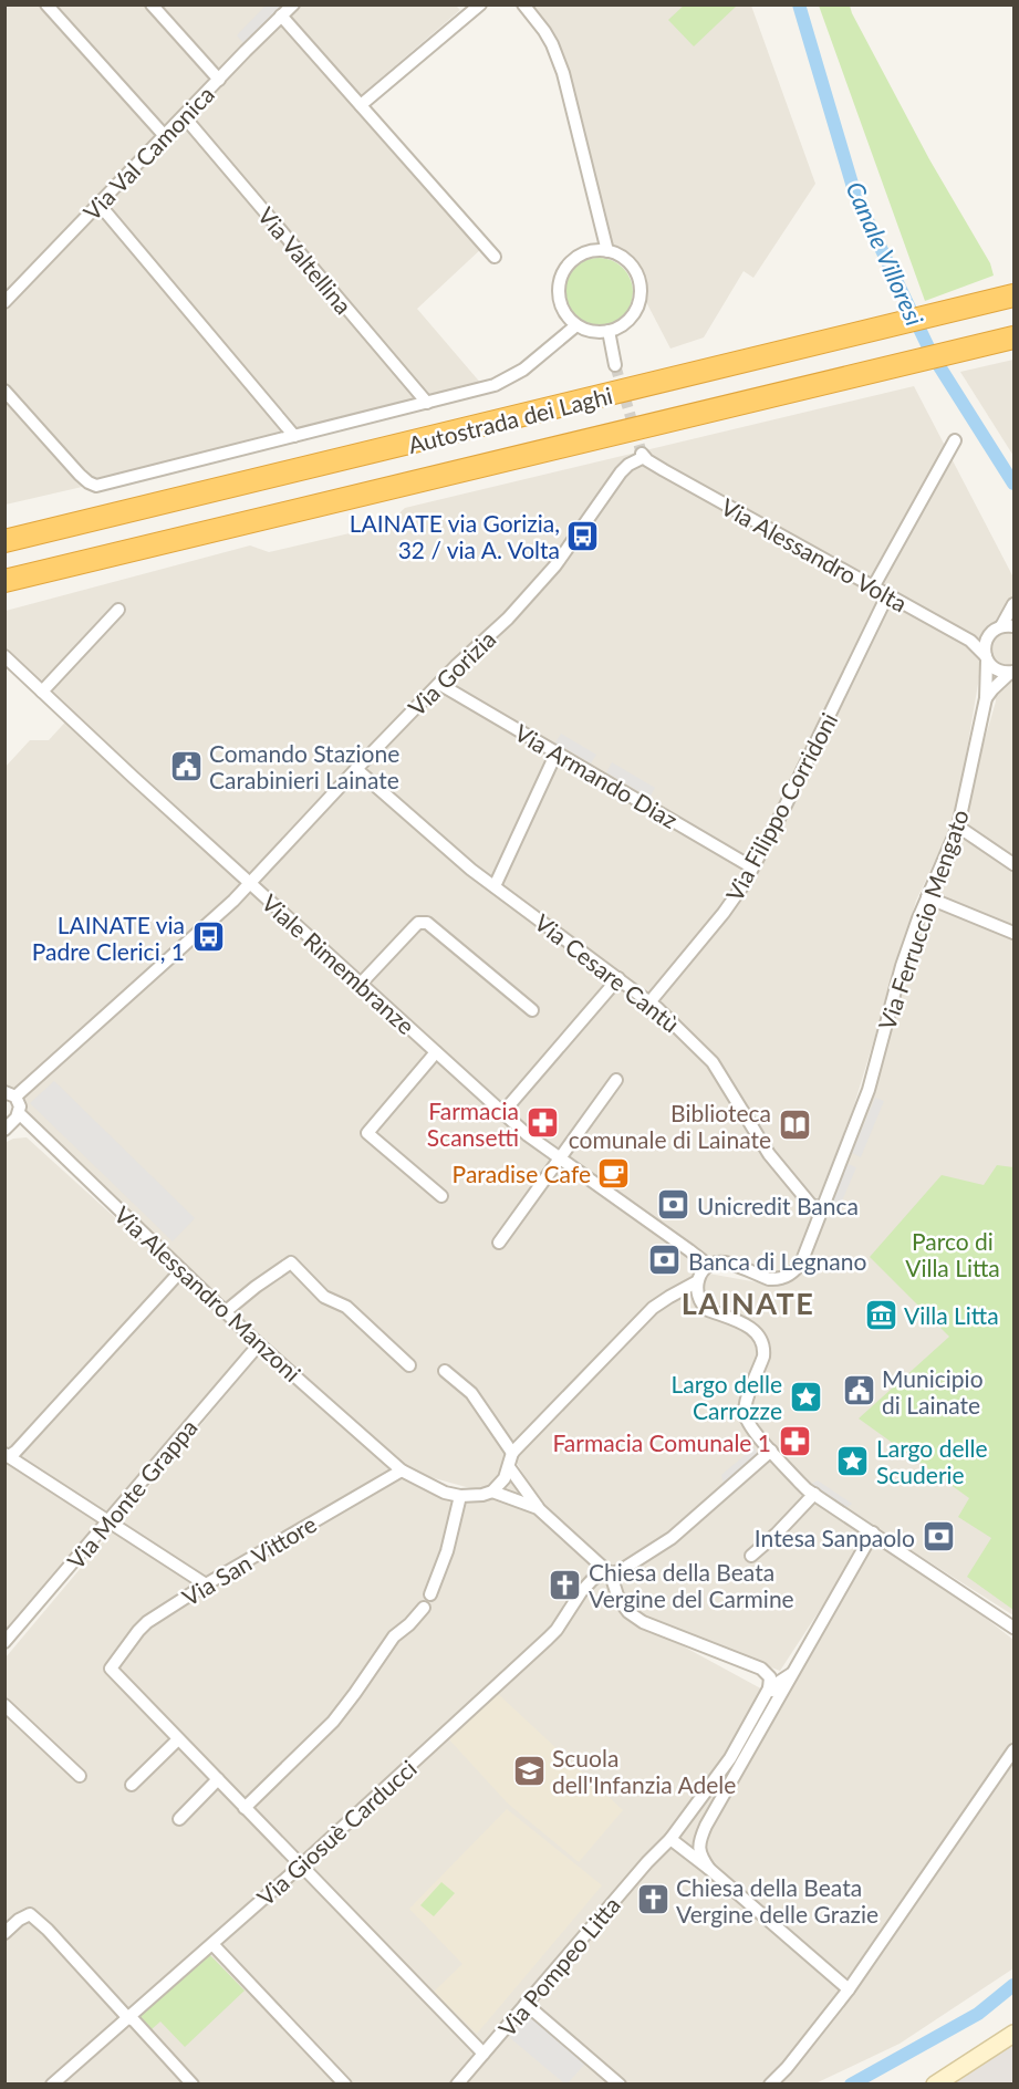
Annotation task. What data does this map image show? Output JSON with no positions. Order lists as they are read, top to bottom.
{
  "streets": {
    "highway": ["Autostrada dei Laghi"],
    "street": [
      "Via Val Camonica",
      "Via Valtellina",
      "Via Alessandro Volta",
      "Via Gorizia",
      "Via Armando Diaz",
      "Via Filippo Corridoni",
      "Via Ferruccio Mengato",
      "Viale Rimembranze",
      "Via Cesare Cantù",
      "Via Alessandro Manzoni",
      "Via Monte Grappa",
      "Via San Vittore",
      "Via Giosuè Carducci",
      "Via Pompeo Litta"
    ]
  },
  "crossings": [
    ["Via Val Camonica", "Via Valtellina"],
    ["Via Alessandro Volta", "Via Gorizia"],
    ["Via Alessandro Volta", "Via Filippo Corridoni"],
    ["Via Alessandro Volta", "Via Ferruccio Mengato"],
    ["Via Gorizia", "Via Armando Diaz"],
    ["Via Gorizia", "Viale Rimembranze"],
    ["Via Gorizia", "Via Cesare Cantù"],
    ["Via Armando Diaz", "Via Filippo Corridoni"],
    ["Via Filippo Corridoni", "Via Cesare Cantù"],
    ["Via Ferruccio Mengato", "Viale Rimembranze"],
    ["Via Ferruccio Mengato", "Via Cesare Cantù"],
    ["Via Alessandro Manzoni", "Via Monte Grappa"],
    ["Via Alessandro Manzoni", "Via San Vittore"]
  ],
  "districts": ["LAINATE"],
  "water": ["Canale Villoresi"],
  "parks": ["Parco di Villa Litta"],
  "places": {
    "bus stop": ["LAINATE via Gorizia, 32 / via A. Volta", "LAINATE via Padre Clerici, 1"],
    "public building": ["Comando Stazione Carabinieri Lainate", "Municipio di Lainate"],
    "pharmacy": ["Farmacia Scansetti", "Farmacia Comunale 1"],
    "library": ["Biblioteca comunale di Lainate"],
    "cafe": ["Paradise Cafe"],
    "bank": ["Unicredit Banca", "Banca di Legnano", "Intesa Sanpaolo"],
    "museum": ["Villa Litta"],
    "place": ["Largo delle Carrozze", "Largo delle Scuderie"],
    "church": ["Chiesa della Beata Vergine del Carmine", "Chiesa della Beata Vergine delle Grazie"],
    "school or university": ["Scuola dell'Infanzia Adele"]
  }
}
